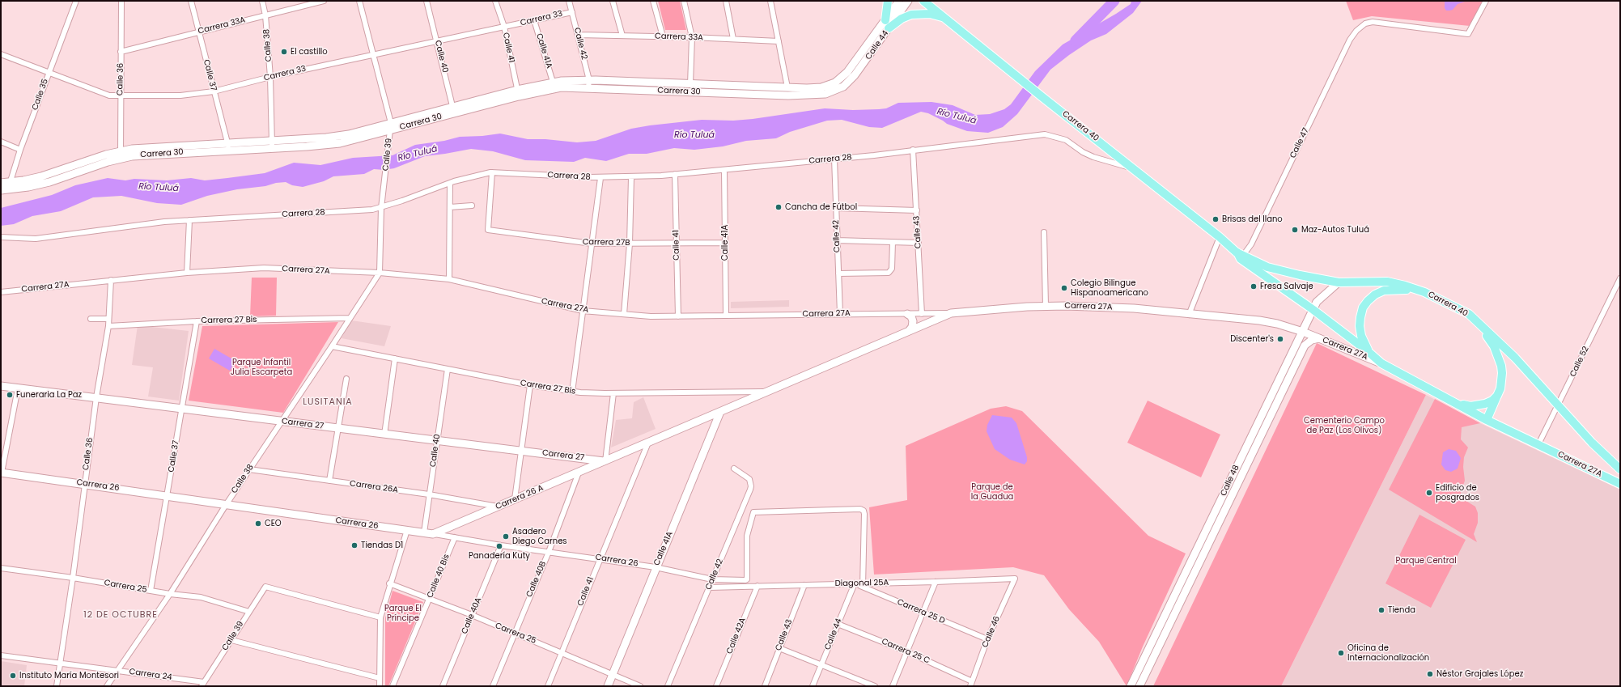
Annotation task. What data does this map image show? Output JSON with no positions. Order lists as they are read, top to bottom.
{
  "streets": {
    "main road": [
      "Calle 44",
      "Calle 41A",
      "Carrera 30",
      "Carrera 40",
      "Carrera 27A",
      "Carrera 27",
      "Calle 48",
      "Carrera 26",
      "Carrera 26 A"
    ],
    "street": [
      "Carrera 33",
      "Carrera 33A",
      "Calle 42",
      "Calle 38",
      "Calle 41",
      "Calle 40",
      "Calle 37",
      "Calle 36",
      "Calle 35",
      "Calle 47",
      "Calle 39",
      "Carrera 28",
      "Calle 43",
      "Carrera 27B",
      "Carrera 27 Bis",
      "Calle 52",
      "Carrera 26A",
      "Calle 40 Bis",
      "Calle 40B",
      "Diagonal 25A",
      "Carrera 25",
      "Carrera 25 D",
      "Calle 40A",
      "Calle 46",
      "Calle 42A",
      "Carrera 25 C",
      "Carrera 24"
    ]
  },
  "crossings": [
    ["Carrera 33", "Calle 42"],
    ["Carrera 33", "Calle 38"],
    ["Carrera 33", "Calle 41"],
    ["Carrera 33", "Calle 41A"],
    ["Carrera 33", "Calle 40"],
    ["Carrera 33", "Calle 37"],
    ["Carrera 33", "Calle 36"],
    ["Carrera 33", "Calle 35"],
    ["Carrera 33", "Calle 39"],
    ["Carrera 33A", "Calle 42"],
    ["Carrera 33A", "Calle 38"],
    ["Carrera 33A", "Calle 37"],
    ["Carrera 33A", "Calle 36"],
    ["Calle 42", "Carrera 30"],
    ["Calle 42", "Carrera 28"],
    ["Calle 42", "Carrera 27A"],
    ["Calle 42", "Carrera 26"],
    ["Calle 42", "Diagonal 25A"],
    ["Calle 38", "Carrera 30"],
    ["Calle 38", "Calle 39"],
    ["Calle 38", "Carrera 27A"],
    ["Calle 38", "Carrera 27 Bis"],
    ["Calle 38", "Carrera 27"],
    ["Calle 38", "Carrera 26"],
    ["Calle 38", "Carrera 26A"],
    ["Calle 38", "Carrera 25"],
    ["Calle 38", "Carrera 24"],
    ["Calle 44", "Carrera 30"],
    ["Calle 44", "Diagonal 25A"],
    ["Calle 44", "Carrera 25 C"],
    ["Calle 41", "Carrera 30"],
    ["Calle 41", "Carrera 28"],
    ["Calle 41", "Carrera 27B"],
    ["Calle 41", "Carrera 27A"],
    ["Calle 41", "Carrera 26"],
    ["Calle 41", "Carrera 26 A"],
    ["Calle 41", "Carrera 25"],
    ["Calle 41A", "Carrera 30"],
    ["Calle 41A", "Carrera 28"],
    ["Calle 41A", "Carrera 27B"],
    ["Calle 41A", "Carrera 27A"],
    ["Calle 41A", "Carrera 26"],
    ["Calle 41A", "Carrera 26 A"],
    ["Calle 41A", "Carrera 25"],
    ["Calle 40", "Carrera 30"],
    ["Calle 40", "Carrera 27 Bis"],
    ["Calle 40", "Carrera 27"],
    ["Calle 40", "Carrera 26"],
    ["Calle 40", "Carrera 26A"],
    ["Calle 37", "Carrera 30"],
    ["Calle 37", "Carrera 27 Bis"],
    ["Calle 37", "Carrera 27"],
    ["Calle 37", "Carrera 26"],
    ["Calle 37", "Carrera 25"],
    ["Calle 36", "Carrera 30"],
    ["Calle 36", "Carrera 27A"],
    ["Calle 36", "Carrera 27 Bis"],
    ["Calle 36", "Carrera 27"],
    ["Calle 36", "Carrera 26"],
    ["Calle 36", "Carrera 25"],
    ["Calle 36", "Carrera 24"],
    ["Carrera 30", "Calle 35"],
    ["Carrera 30", "Calle 39"],
    ["Carrera 40", "Calle 47"],
    ["Carrera 40", "Carrera 28"],
    ["Carrera 40", "Carrera 27A"],
    ["Carrera 40", "Calle 52"],
    ["Carrera 40", "Calle 48"],
    ["Calle 39", "Carrera 28"],
    ["Calle 39", "Carrera 27A"],
    ["Calle 39", "Carrera 25"],
    ["Calle 39", "Carrera 24"],
    ["Carrera 28", "Calle 43"],
    ["Carrera 28", "Carrera 27B"],
    ["Calle 43", "Carrera 27A"],
    ["Calle 43", "Diagonal 25A"],
    ["Carrera 27A", "Calle 52"],
    ["Carrera 27A", "Calle 48"],
    ["Carrera 27A", "Carrera 26 A"],
    ["Carrera 27 Bis", "Carrera 26 A"],
    ["Carrera 27", "Carrera 26 A"],
    ["Carrera 26", "Carrera 26 A"],
    ["Carrera 26", "Calle 40 Bis"],
    ["Carrera 26", "Calle 40B"],
    ["Carrera 26", "Diagonal 25A"],
    ["Carrera 26", "Carrera 25 D"],
    ["Carrera 26", "Calle 40A"],
    ["Carrera 26A", "Carrera 26 A"],
    ["Carrera 26 A", "Calle 40B"],
    ["Calle 40 Bis", "Carrera 25"],
    ["Calle 40B", "Carrera 25"],
    ["Diagonal 25A", "Carrera 25 D"],
    ["Diagonal 25A", "Calle 46"],
    ["Diagonal 25A", "Calle 42A"],
    ["Carrera 25", "Calle 40A"],
    ["Carrera 25 D", "Calle 46"],
    ["Calle 46", "Carrera 25 C"]
  ],
  "districts": ["LUSITANIA", "12 DE OCTUBRE"],
  "water": ["Río Tuluá"],
  "parks": [
    "Parque Infantil Julia Escarpeta",
    "Cementerio Campo de Paz (Los Olivos)",
    "Parque de la Guadua",
    "Parque Central",
    "Parque El Príncipe"
  ],
  "places": [
    "El castillo",
    "Cancha de Fútbol",
    "Brisas del llano",
    "Maz-Autos Tuluá",
    "Fresa Salvaje",
    "Colegio Bilingue Hispanoamericano",
    "Discenter's",
    "Funeraria La Paz",
    "Edificio de posgrados",
    "CEO",
    "Asadero Diego Carnes",
    "Tiendas D1",
    "Panadería Kuty",
    "Tienda",
    "Oficina de Internacionalización",
    "Néstor Grajales López",
    "Instituto María Montesori"
  ]
}
